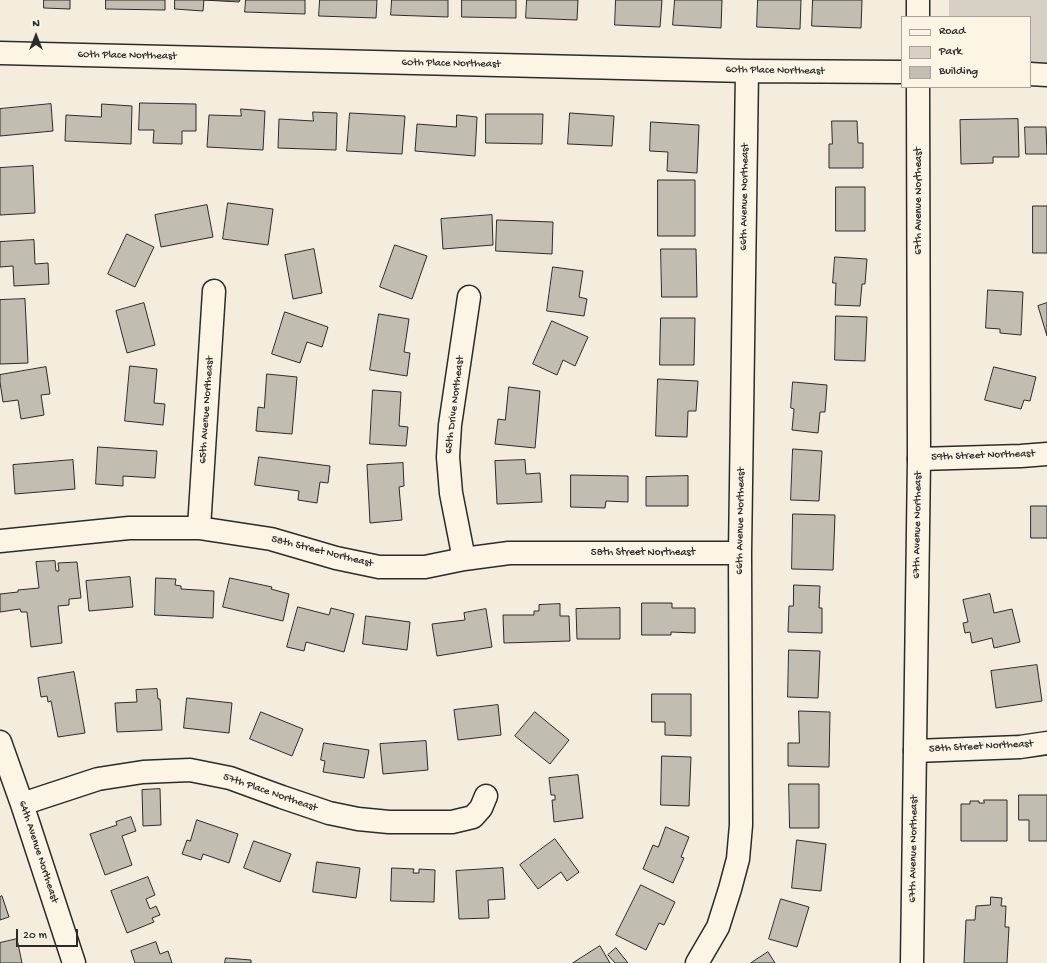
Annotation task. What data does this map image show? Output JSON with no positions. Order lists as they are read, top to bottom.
{
  "streets": {
    "street": [
      "60th Place Northeast",
      "66th Avenue Northeast",
      "67th Avenue Northeast",
      "65th Drive Northeast",
      "65th Avenue Northeast",
      "59th Street Northeast",
      "58th Street Northeast",
      "57th Place Northeast",
      "64th Avenue Northeast"
    ]
  },
  "crossings": [
    ["60th Place Northeast", "66th Avenue Northeast"],
    ["66th Avenue Northeast", "58th Street Northeast"],
    ["67th Avenue Northeast", "59th Street Northeast"],
    ["67th Avenue Northeast", "58th Street Northeast"],
    ["65th Drive Northeast", "58th Street Northeast"],
    ["65th Avenue Northeast", "58th Street Northeast"],
    ["57th Place Northeast", "64th Avenue Northeast"]
  ],
  "legend": ["Road", "Park", "Building"],
  "scale_bar": "20 m",
  "north": "top"
}
